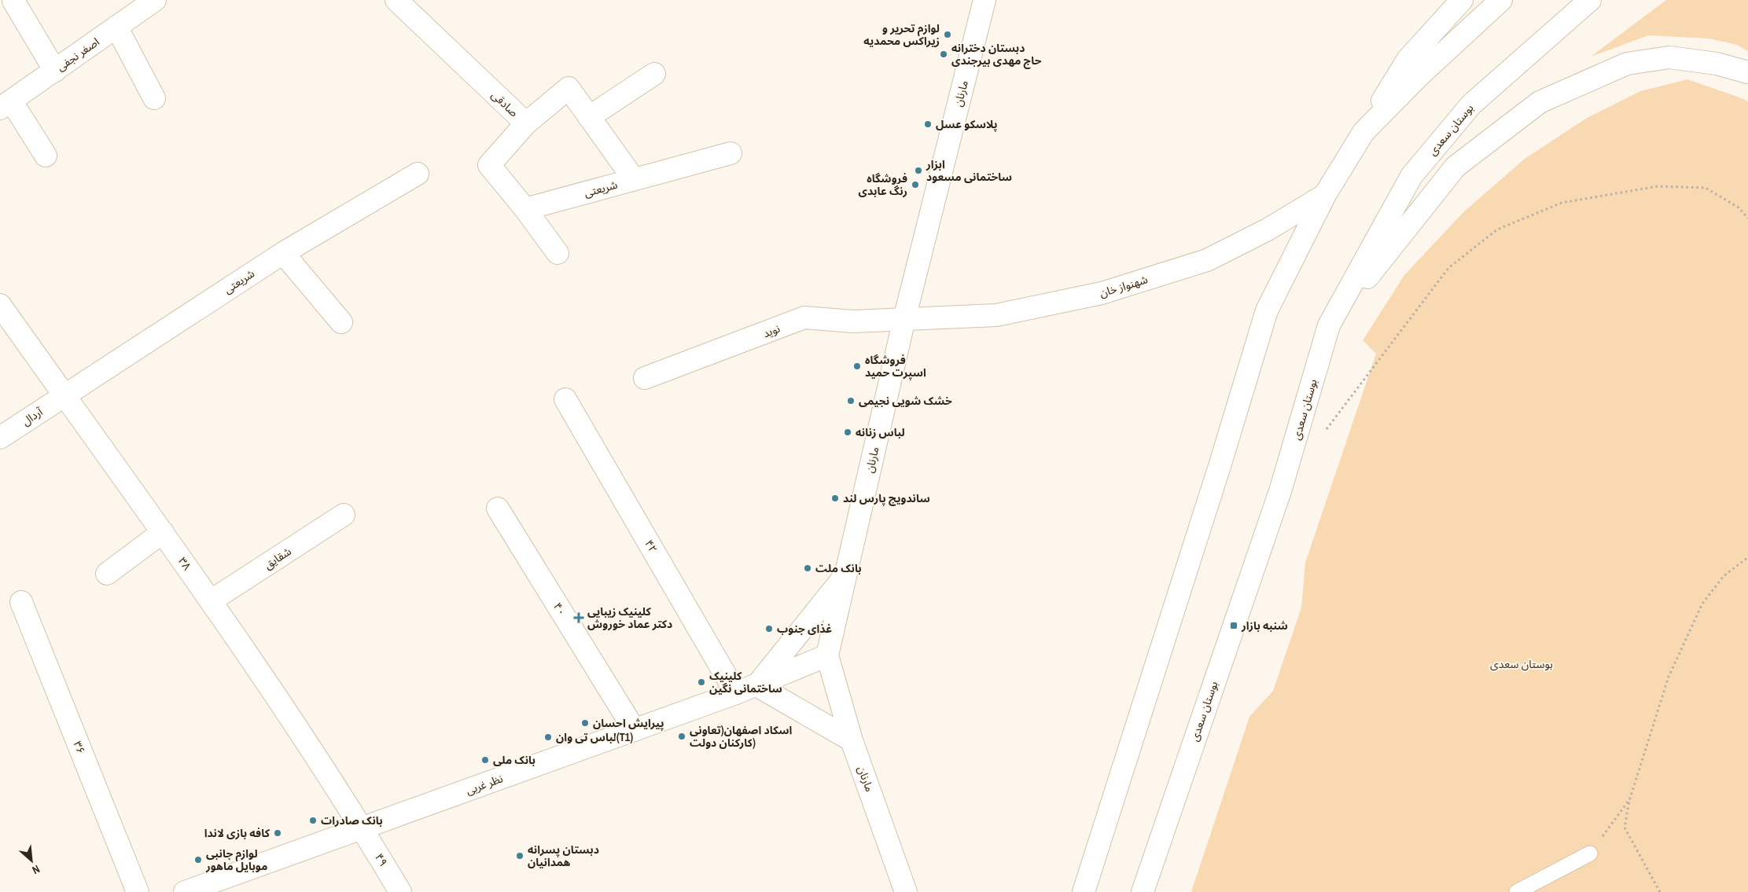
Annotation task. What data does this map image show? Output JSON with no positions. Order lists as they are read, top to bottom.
{
  "streets": {
    "main road": [
      "اصغر نجفی",
      "مارنان",
      "صادقی",
      "بوستان سعدی",
      "شریعتی",
      "شهنواز خان",
      "نوید",
      "آردال",
      "۴۲",
      "شقایق",
      "۳۸",
      "۴۰",
      "۳۶",
      "نظر غربی",
      "۴۹"
    ]
  },
  "crossings": [
    ["مارنان", "شهنواز خان"],
    ["مارنان", "نوید"],
    ["مارنان", "نظر غربی"],
    ["صادقی", "شریعتی"],
    ["شریعتی", "آردال"],
    ["شریعتی", "۳۸"],
    ["شهنواز خان", "نوید"],
    ["آردال", "۳۸"],
    ["۴۲", "نظر غربی"],
    ["شقایق", "۳۸"],
    ["۳۸", "نظر غربی"],
    ["۳۸", "۴۹"],
    ["۴۰", "نظر غربی"],
    ["نظر غربی", "۴۹"]
  ],
  "parks": ["بوستان سعدی"],
  "places": {
    "other": [
      "لوازم تحریر و زیراکس محمدیه",
      "دبستان دخترانه حاج مهدی بیرجندی",
      "پلاسکو عسل",
      "ابزار ساختمانی مسعود",
      "فروشگاه رنگ عابدی",
      "فروشگاه اسپرت حمید",
      "خشک شویی نجیمی",
      "لباس زنانه",
      "ساندویچ پارس لند",
      "بانک ملت",
      "غذای جنوب",
      "کلینیک ساختمانی نگین",
      "پیرایش احسان",
      "اسکاد اصفهان(تعاونی کارکنان دولت)",
      "لباس تی وان(T1)",
      "بانک ملی",
      "بانک صادرات",
      "کافه بازی لاندا",
      "دبستان پسرانه همدانیان",
      "لوازم جانبی موبایل ماهور"
    ],
    "health": ["کلینیک زیبایی دکتر عماد خوروش"],
    "transit": ["شنبه بازار"]
  },
  "north": "bottom right"
}
